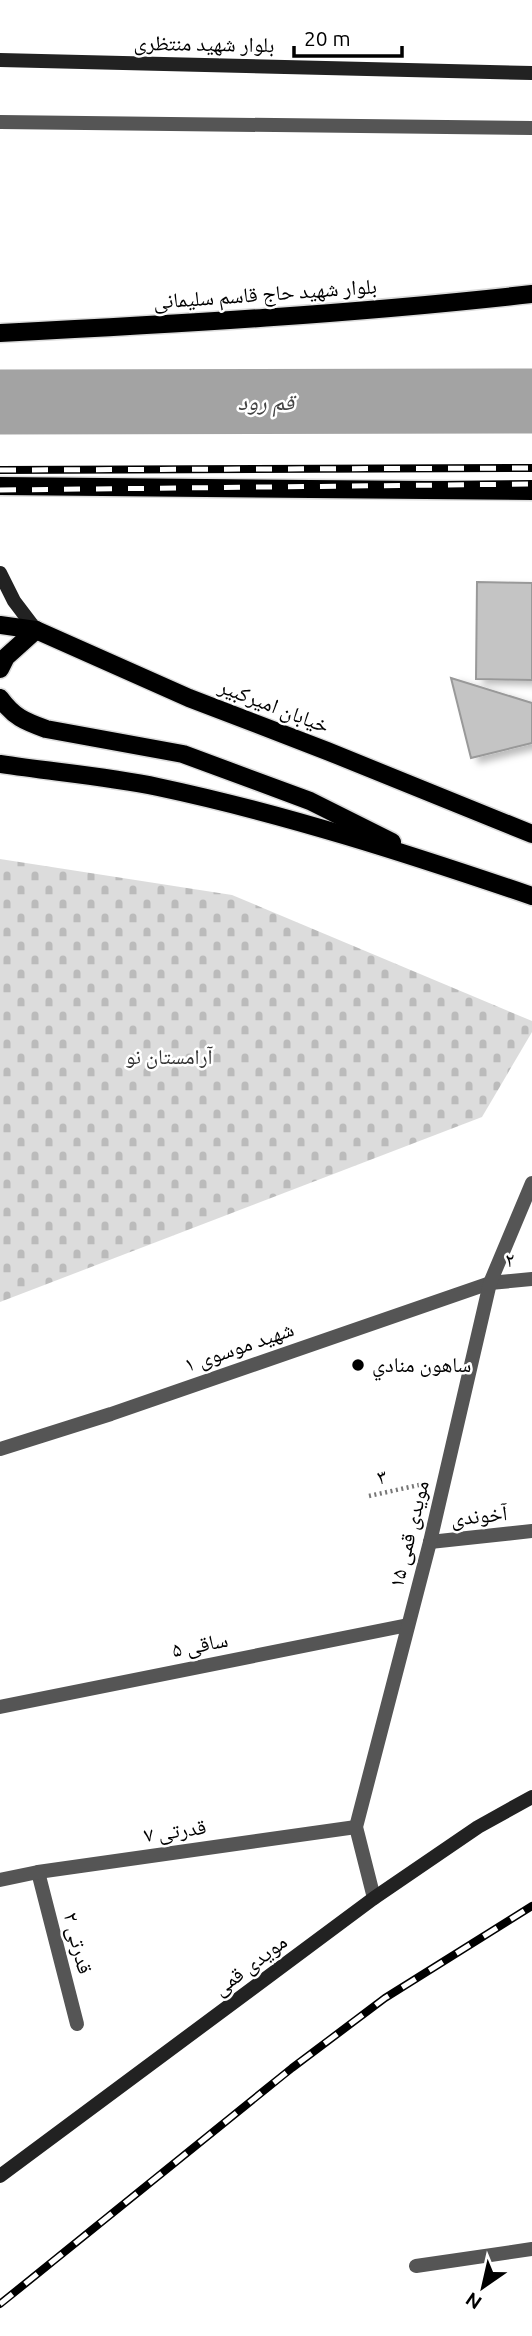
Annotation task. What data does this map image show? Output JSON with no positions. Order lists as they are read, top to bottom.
{
  "streets": {
    "main road": ["بلوار شهید حاج قاسم سلیمانی", "خیابان امیرکبیر"],
    "street": [
      "بلوار شهید منتظری",
      "۲",
      "شهید موسوی ۱",
      "آخوندی",
      "مویدی قمی ۱۵",
      "ساقی ۵",
      "قدرتی ۷",
      "قدرتی ۲",
      "مویدی قمی"
    ],
    "path": ["۳"]
  },
  "crossings": [
    ["۲", "شهید موسوی ۱"],
    ["۲", "مویدی قمی ۱۵"],
    ["شهید موسوی ۱", "مویدی قمی ۱۵"],
    ["۳", "مویدی قمی ۱۵"],
    ["آخوندی", "مویدی قمی ۱۵"],
    ["مویدی قمی ۱۵", "ساقی ۵"],
    ["مویدی قمی ۱۵", "قدرتی ۷"],
    ["مویدی قمی ۱۵", "مویدی قمی"],
    ["قدرتی ۷", "قدرتی ۲"]
  ],
  "water": ["قم رود"],
  "parks": ["آرامستان نو"],
  "places": ["ساهون منادي"],
  "scale_bar": "20 m",
  "north": "bottom left"
}
